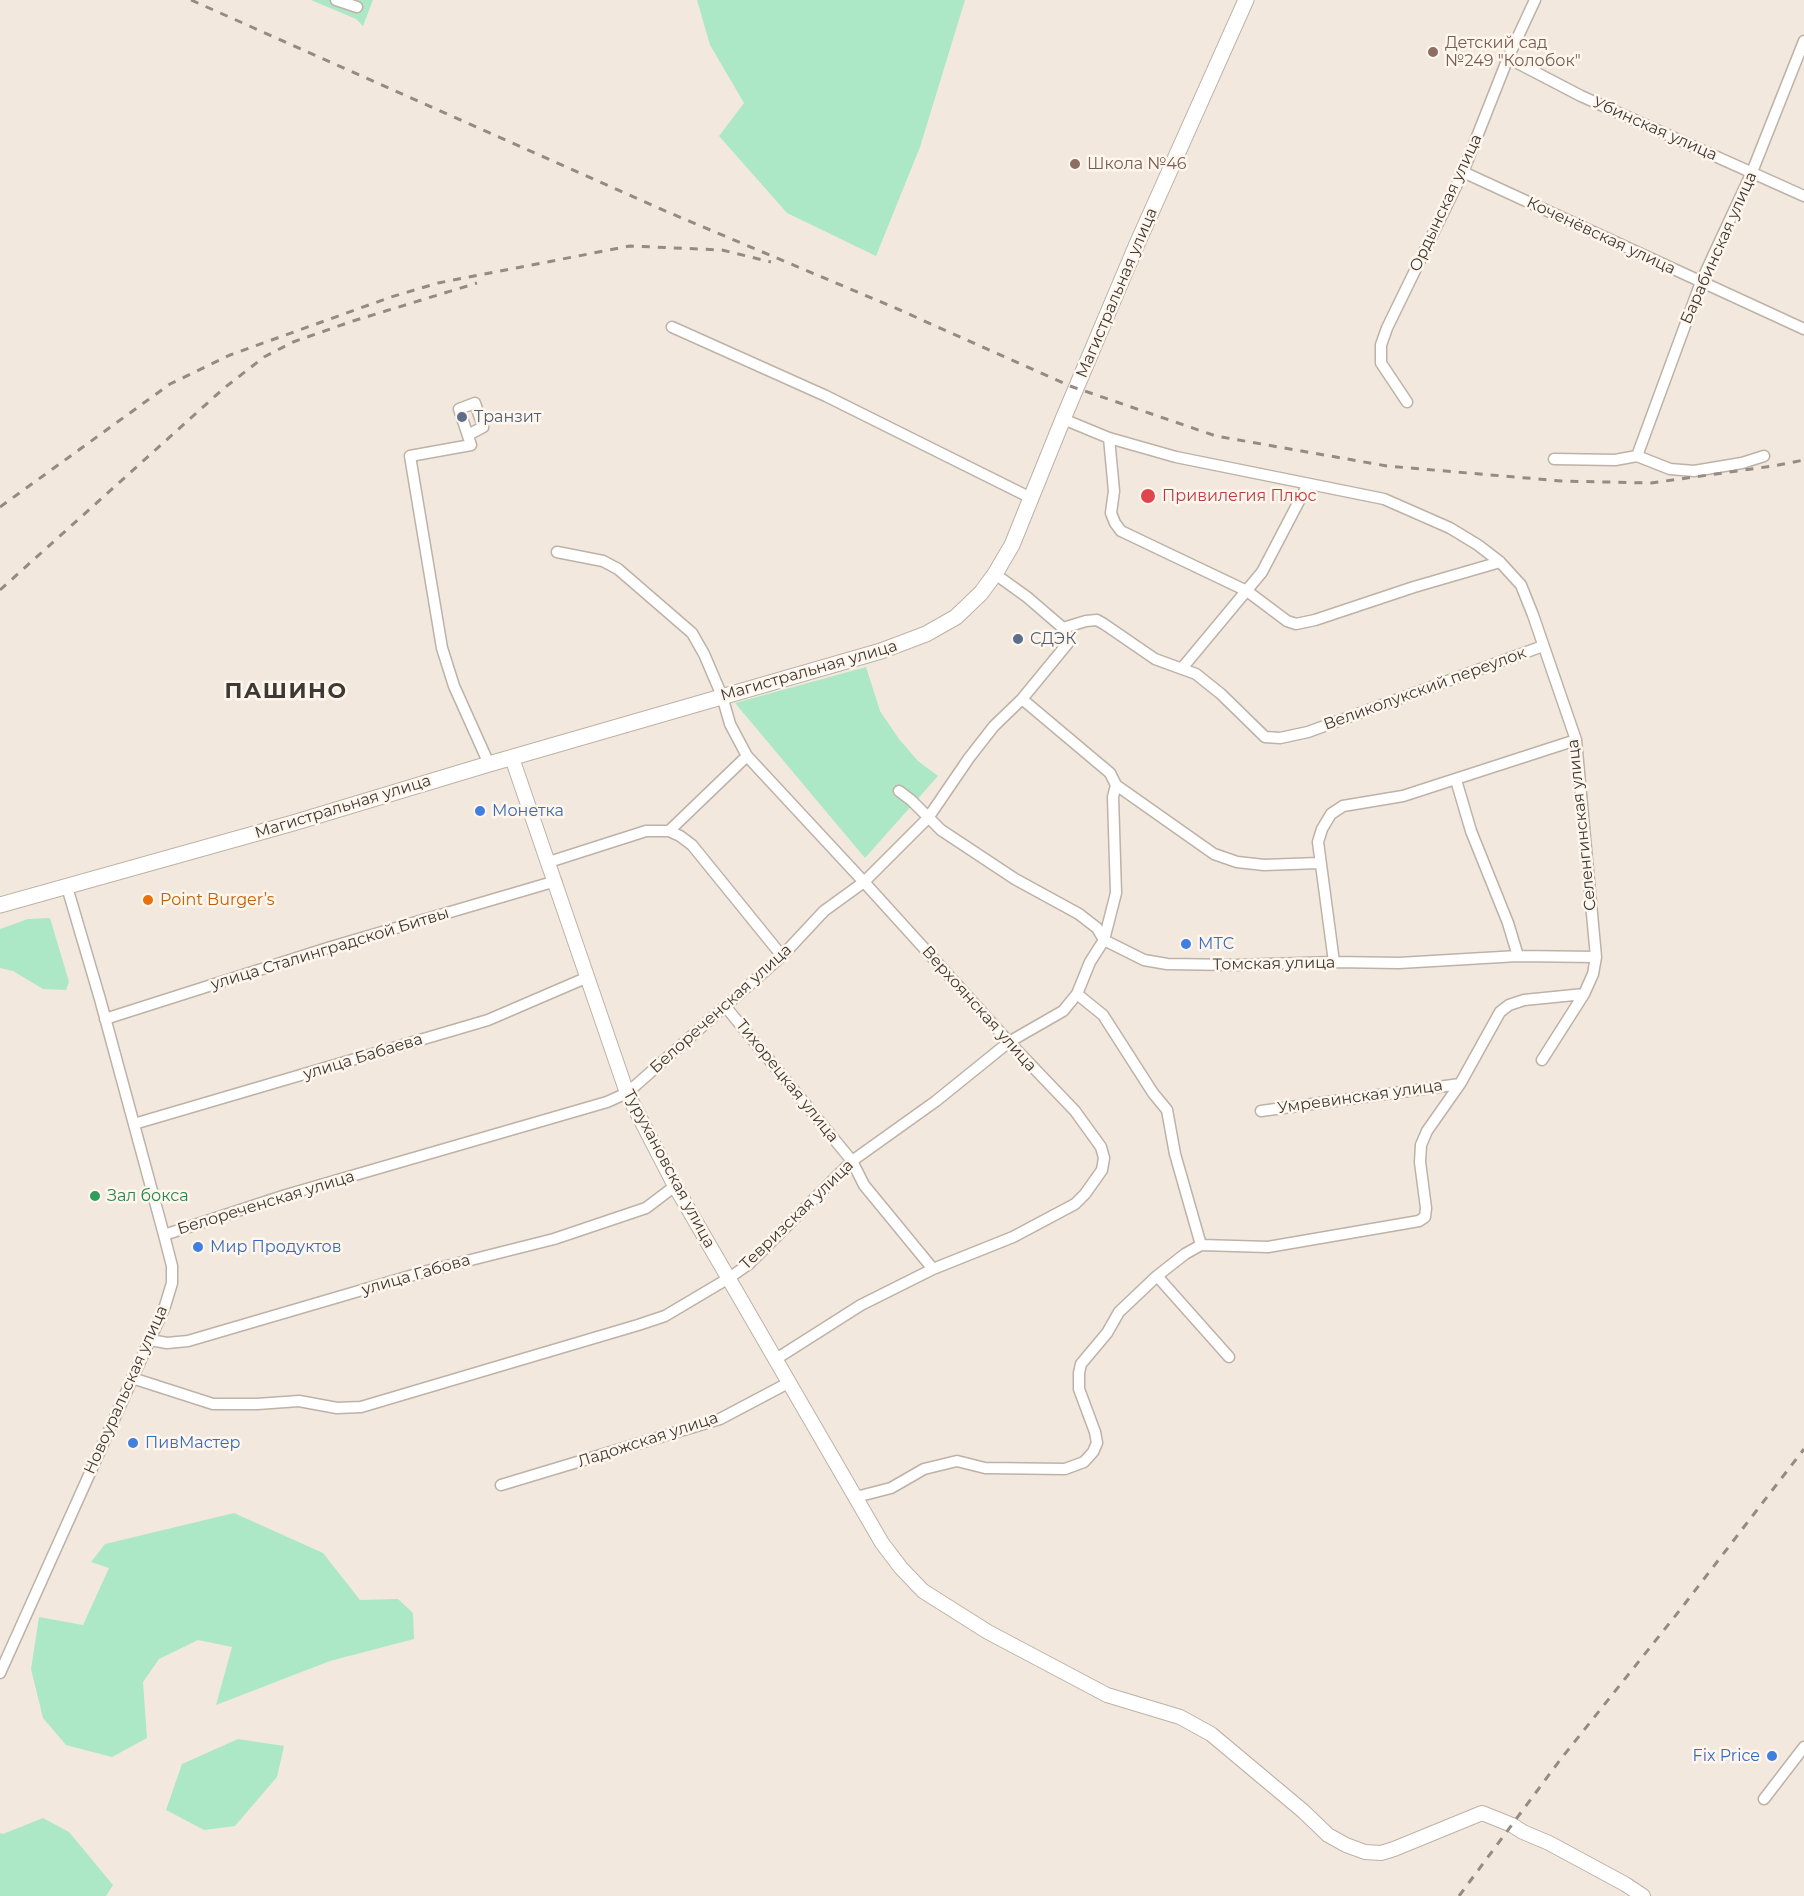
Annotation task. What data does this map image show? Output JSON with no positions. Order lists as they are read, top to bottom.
{
  "streets": {
    "main road": ["Магистральная улица"],
    "street": [
      "Убинская улица",
      "Ордынская улица",
      "Коченёвская улица",
      "Барабинская улица",
      "Великолукский переулок",
      "Селенгинская улица",
      "улица Сталинградской Битвы",
      "Томская улица",
      "Белореченская улица",
      "Верхоянская улица",
      "улица Бабаева",
      "Тихорецкая улица",
      "Умревинская улица",
      "Турухановская улица",
      "Тевризская улица",
      "улица Габова",
      "Новоуральская улица",
      "Ладожская улица"
    ]
  },
  "crossings": [
    ["Убинская улица", "Ордынская улица"],
    ["Убинская улица", "Барабинская улица"],
    ["Ордынская улица", "Коченёвская улица"],
    ["Коченёвская улица", "Барабинская улица"],
    ["Магистральная улица", "Селенгинская улица"],
    ["Магистральная улица", "Верхоянская улица"],
    ["Магистральная улица", "Турухановская улица"],
    ["Магистральная улица", "Новоуральская улица"],
    ["Великолукский переулок", "Селенгинская улица"],
    ["Великолукский переулок", "Белореченская улица"],
    ["Селенгинская улица", "Томская улица"],
    ["улица Сталинградской Битвы", "Турухановская улица"],
    ["улица Сталинградской Битвы", "Новоуральская улица"],
    ["Томская улица", "Белореченская улица"],
    ["Томская улица", "Тевризская улица"],
    ["Белореченская улица", "Верхоянская улица"],
    ["Белореченская улица", "Тихорецкая улица"],
    ["Белореченская улица", "Турухановская улица"],
    ["Белореченская улица", "Новоуральская улица"],
    ["Верхоянская улица", "Тихорецкая улица"],
    ["Верхоянская улица", "Тевризская улица"],
    ["улица Бабаева", "Турухановская улица"],
    ["улица Бабаева", "Новоуральская улица"],
    ["Тихорецкая улица", "Тевризская улица"],
    ["Турухановская улица", "Тевризская улица"],
    ["Турухановская улица", "улица Габова"],
    ["Турухановская улица", "Ладожская улица"],
    ["Тевризская улица", "Новоуральская улица"],
    ["улица Габова", "Новоуральская улица"]
  ],
  "districts": ["ПАШИНО"],
  "places": [
    "Детский сад №249 \"Колобок\"",
    "Школа №46",
    "Транзит",
    "Привилегия Плюс",
    "СДЭК",
    "Монетка",
    "Point Burger’s",
    "МТС",
    "Зал бокса",
    "Мир Продуктов",
    "ПивМастер",
    "Fix Price"
  ]
}
